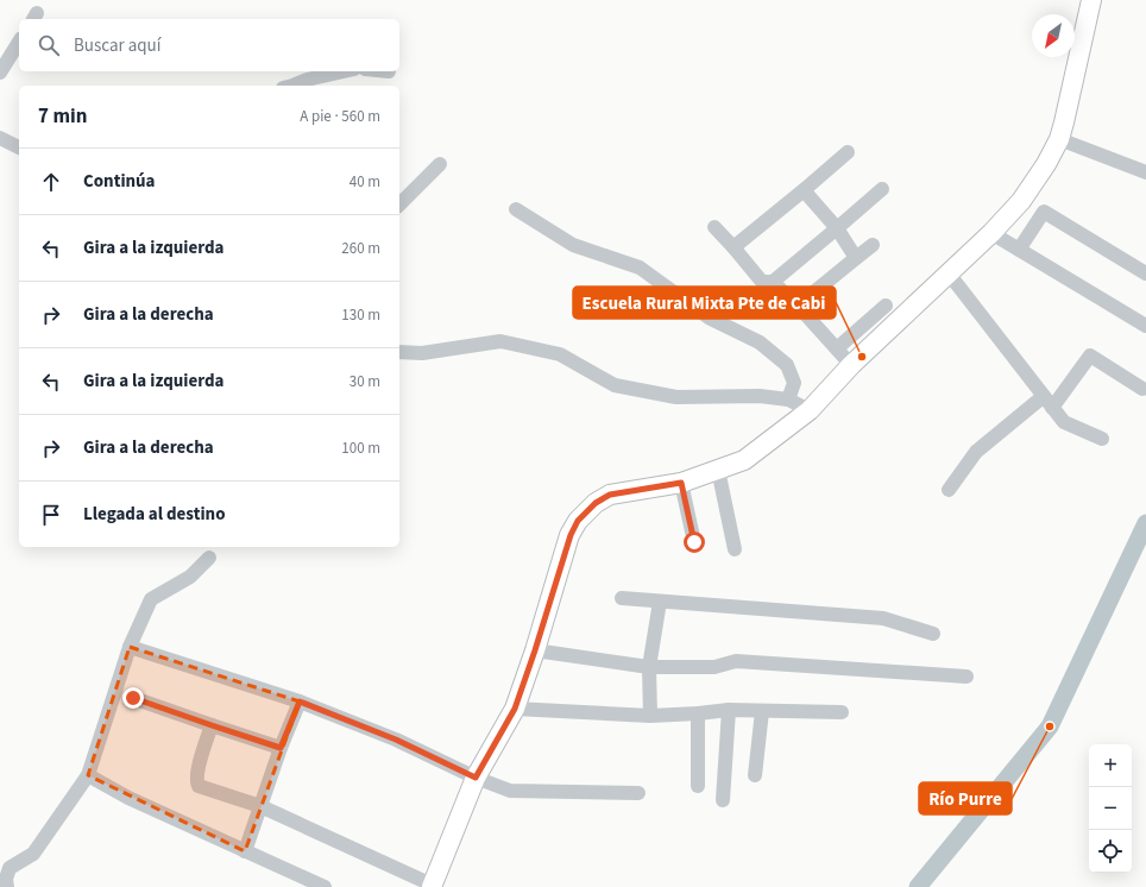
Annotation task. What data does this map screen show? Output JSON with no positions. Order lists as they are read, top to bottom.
{
  "places": ["Escuela Rural Mixta Pte de Cabi", "Río Purre"],
  "north": "bottom left",
  "page": {
    "search": "Buscar aquí",
    "heading": ["7 min", "A pie · 560 m"],
    "list": [
      ["Continúa", "40 m"],
      ["Gira a la izquierda", "260 m"],
      ["Gira a la derecha", "130 m"],
      ["Gira a la izquierda", "30 m"],
      ["Gira a la derecha", "100 m"],
      "Llegada al destino"
    ],
    "map_buttons": ["+", "−"]
  }
}
